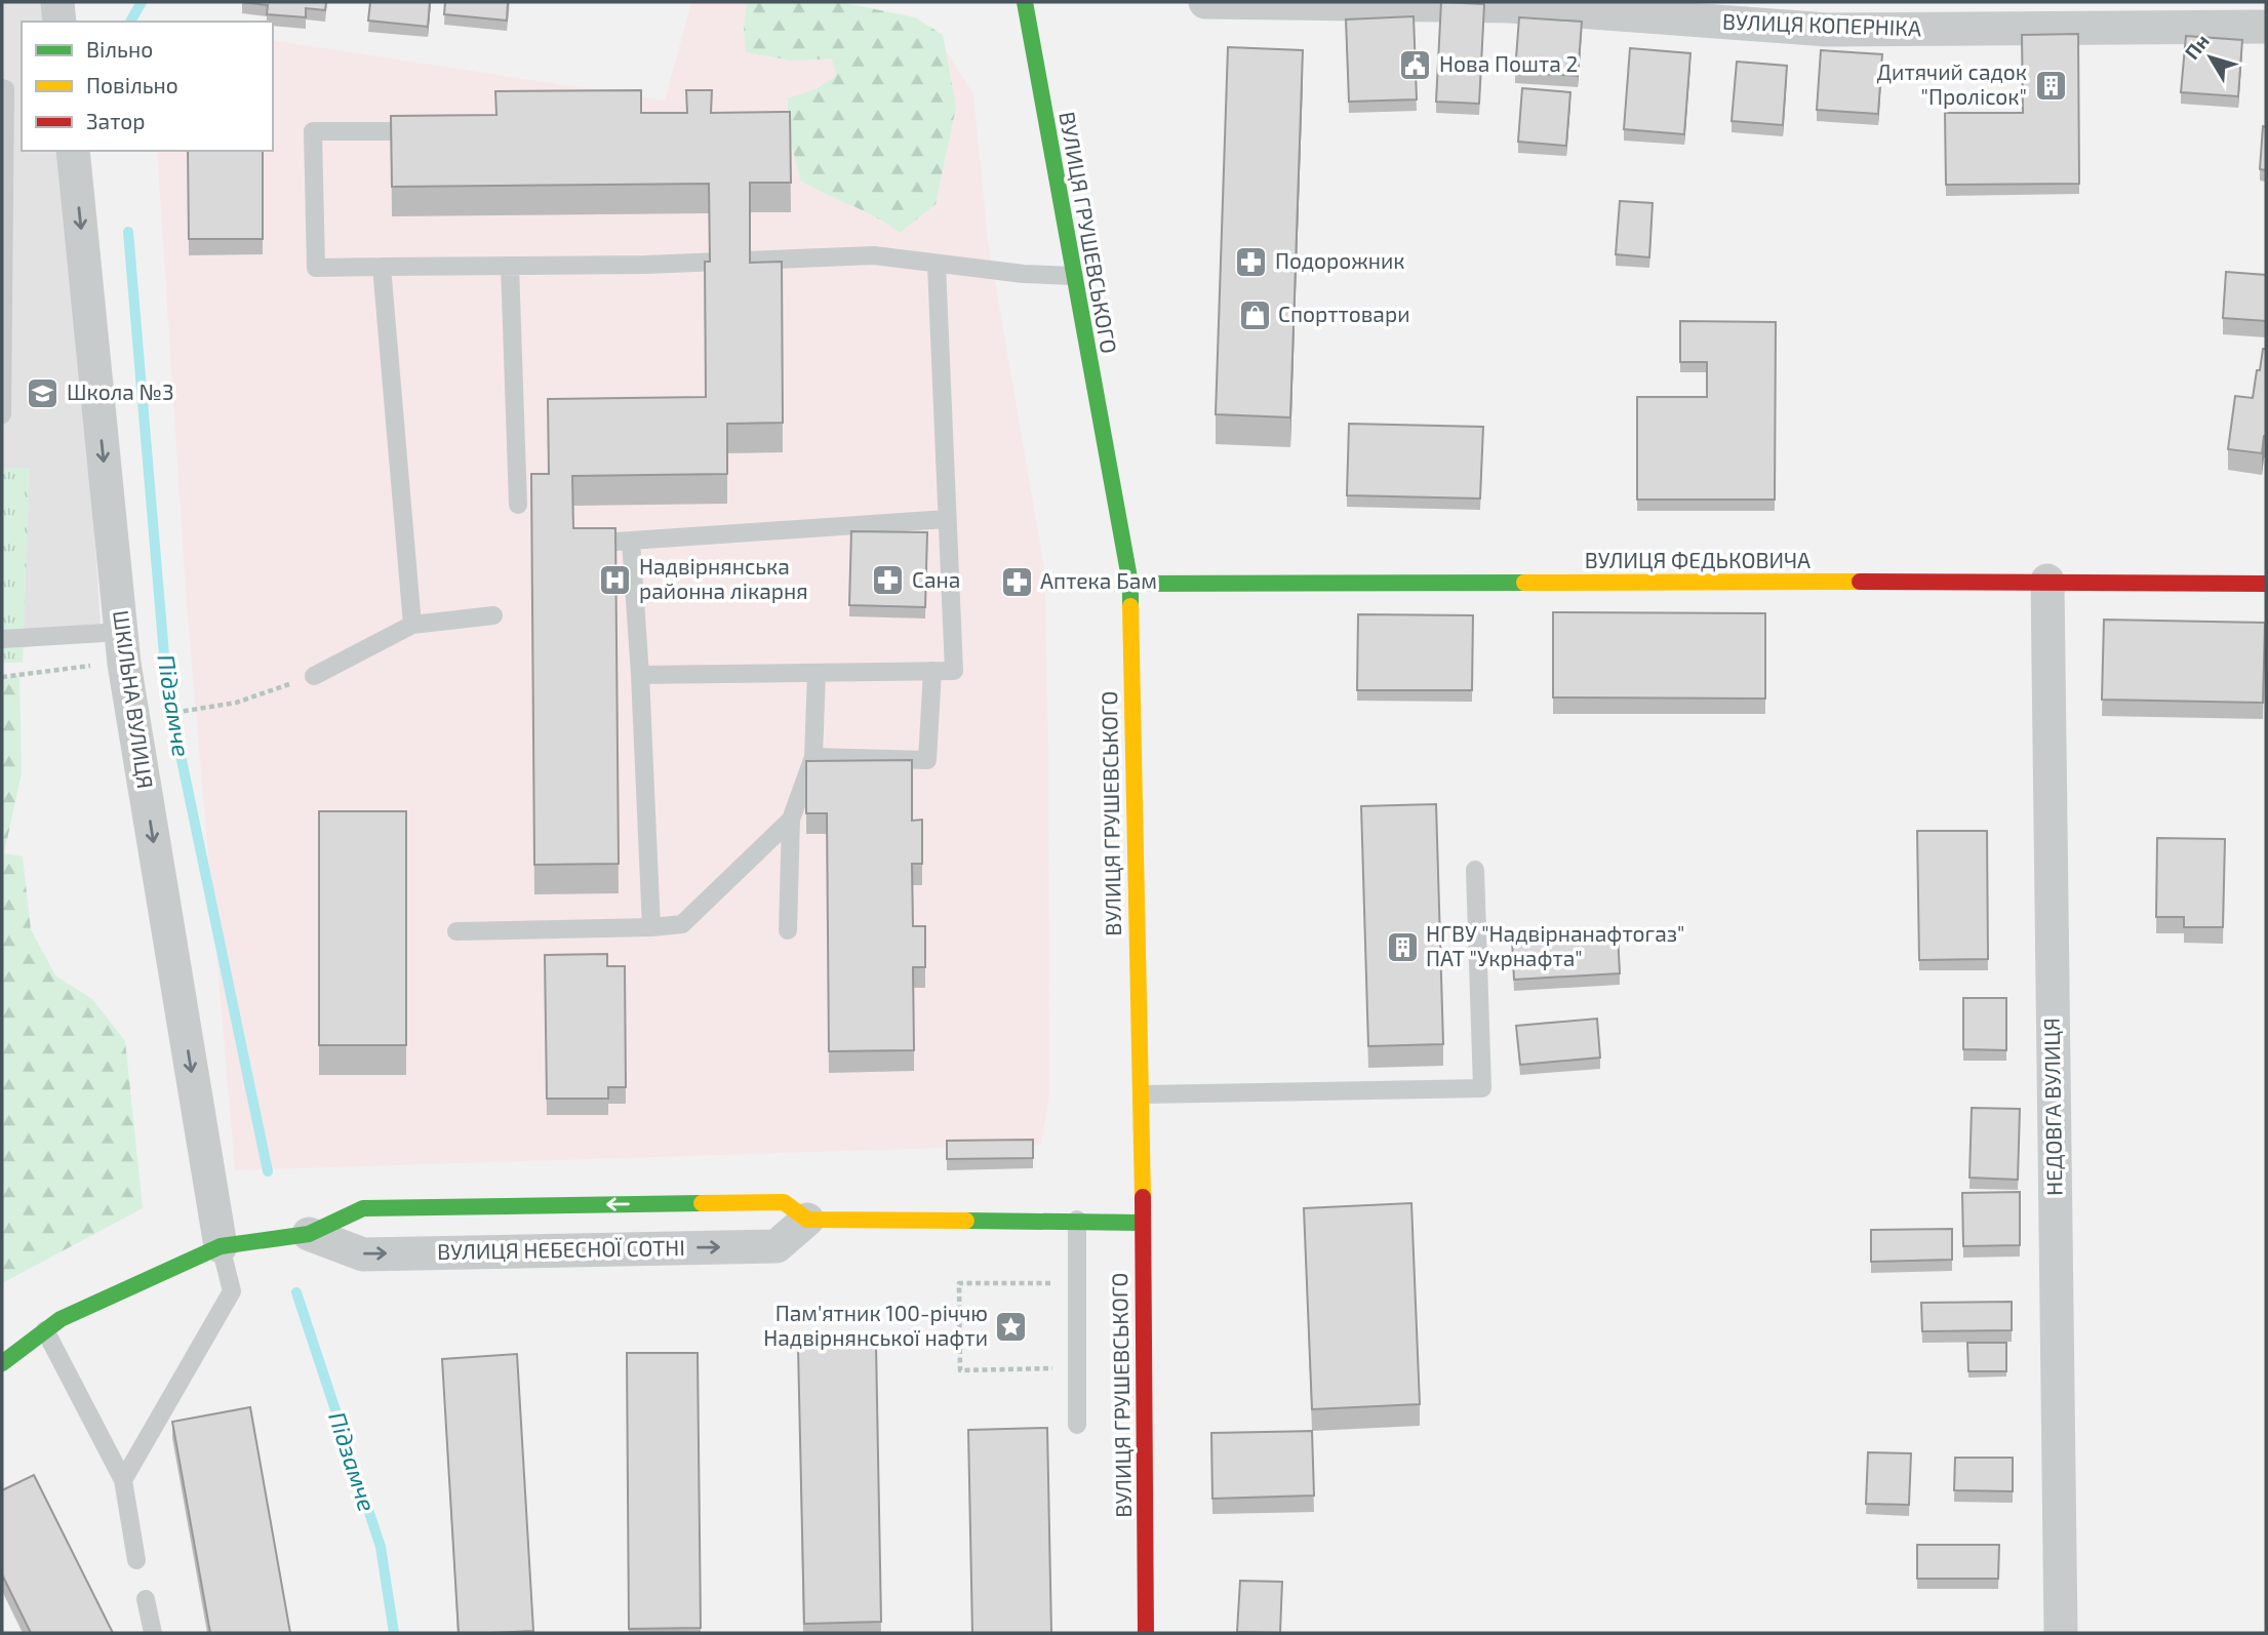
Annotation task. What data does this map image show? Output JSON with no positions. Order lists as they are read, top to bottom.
{
  "streets": {
    "street": [
      "ВУЛИЦЯ КОПЕРНІКА",
      "ВУЛИЦЯ ГРУШЕВСЬКОГО",
      "ВУЛИЦЯ ФЕДЬКОВИЧА",
      "ШКІЛЬНА ВУЛИЦЯ",
      "НЕДОВГА ВУЛИЦЯ",
      "ВУЛИЦЯ НЕБЕСНОЇ СОТНІ"
    ]
  },
  "crossings": [
    ["ВУЛИЦЯ ГРУШЕВСЬКОГО", "ВУЛИЦЯ ФЕДЬКОВИЧА"],
    ["ВУЛИЦЯ ГРУШЕВСЬКОГО", "ВУЛИЦЯ НЕБЕСНОЇ СОТНІ"],
    ["ВУЛИЦЯ ФЕДЬКОВИЧА", "НЕДОВГА ВУЛИЦЯ"],
    ["ШКІЛЬНА ВУЛИЦЯ", "ВУЛИЦЯ НЕБЕСНОЇ СОТНІ"]
  ],
  "one_way": ["ШКІЛЬНА ВУЛИЦЯ"],
  "water": ["Підзамче"],
  "places": {
    "public building": ["Нова Пошта 2"],
    "building": ["Дитячий садок \"Пролісок\"", "НГВУ \"Надвірнанафтогаз\" ПАТ \"Укрнафта\""],
    "pharmacy": ["Подорожник", "Сана", "Аптека Бам"],
    "shop": ["Спорттовари"],
    "school or university": ["Школа №3"],
    "hospital": ["Надвірнянська районна лікарня"],
    "place": ["Пам'ятник 100-річчю Надвірнянської нафти"]
  },
  "legend": ["Вільно", "Повільно", "Затор"],
  "north": "top left"
}
